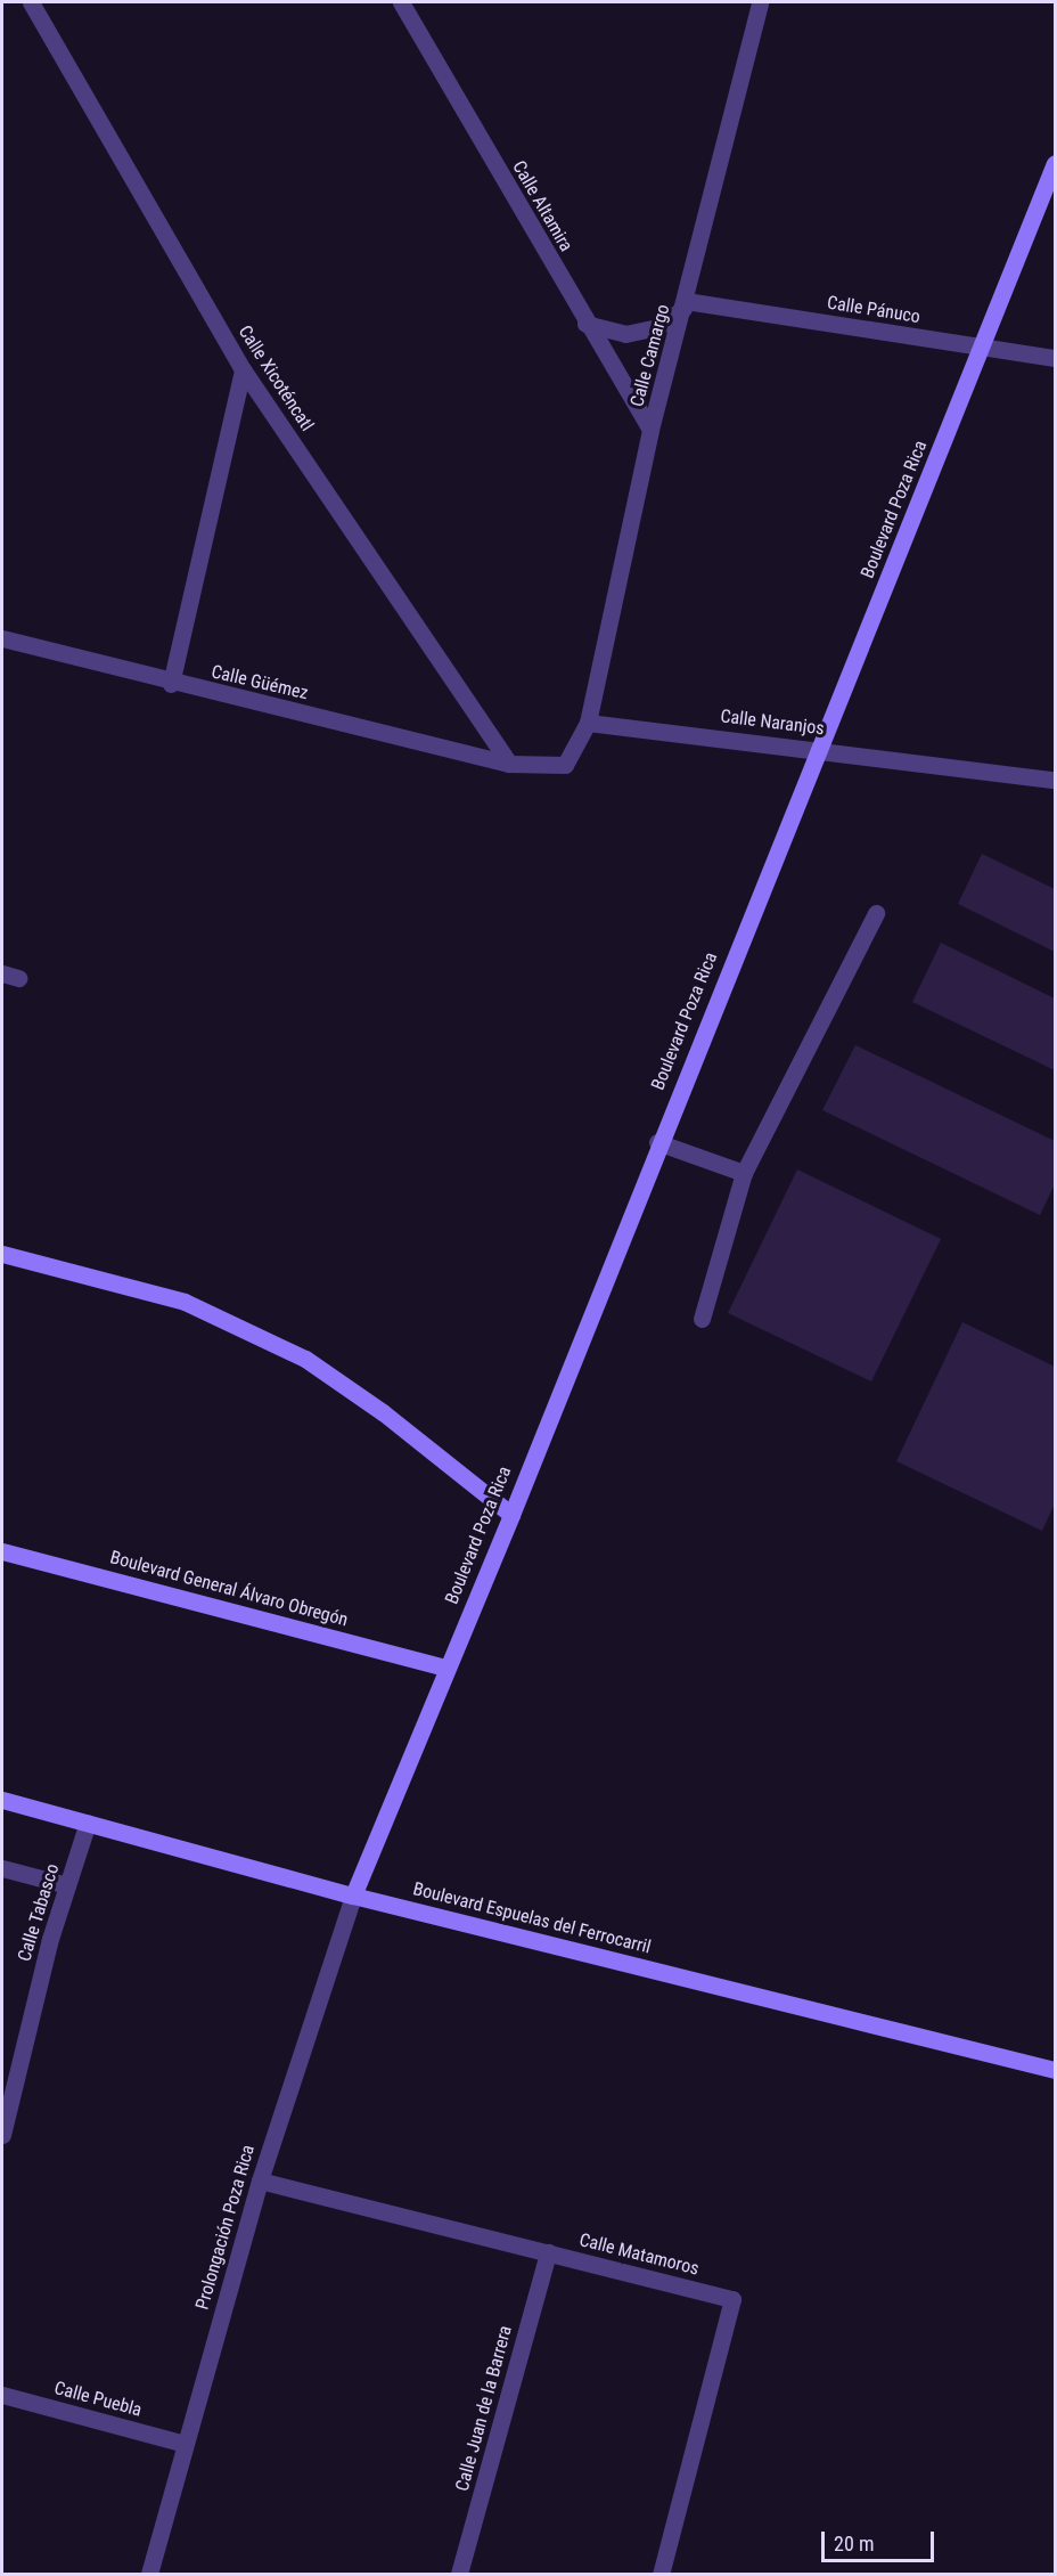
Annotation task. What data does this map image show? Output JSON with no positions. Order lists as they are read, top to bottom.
{
  "streets": {
    "main road": ["Boulevard Poza Rica", "Boulevard General Álvaro Obregón", "Boulevard Espuelas del Ferrocarril"],
    "street": [
      "Calle Altamira",
      "Calle Pánuco",
      "Calle Camargo",
      "Calle Xicoténcatl",
      "Calle Güémez",
      "Calle Naranjos",
      "Calle Tabasco",
      "Prolongación Poza Rica",
      "Calle Matamoros",
      "Calle Puebla",
      "Calle Juan de la Barrera"
    ]
  },
  "crossings": [
    ["Calle Altamira", "Calle Camargo"],
    ["Calle Pánuco", "Calle Camargo"],
    ["Calle Pánuco", "Boulevard Poza Rica"],
    ["Calle Camargo", "Calle Naranjos"],
    ["Calle Xicoténcatl", "Calle Güémez"],
    ["Boulevard Poza Rica", "Calle Naranjos"],
    ["Boulevard Poza Rica", "Boulevard General Álvaro Obregón"],
    ["Boulevard Poza Rica", "Boulevard Espuelas del Ferrocarril"],
    ["Boulevard Poza Rica", "Prolongación Poza Rica"],
    ["Calle Tabasco", "Boulevard Espuelas del Ferrocarril"],
    ["Boulevard Espuelas del Ferrocarril", "Prolongación Poza Rica"],
    ["Prolongación Poza Rica", "Calle Matamoros"],
    ["Prolongación Poza Rica", "Calle Puebla"],
    ["Calle Matamoros", "Calle Juan de la Barrera"]
  ],
  "scale_bar": "20 m"
}
